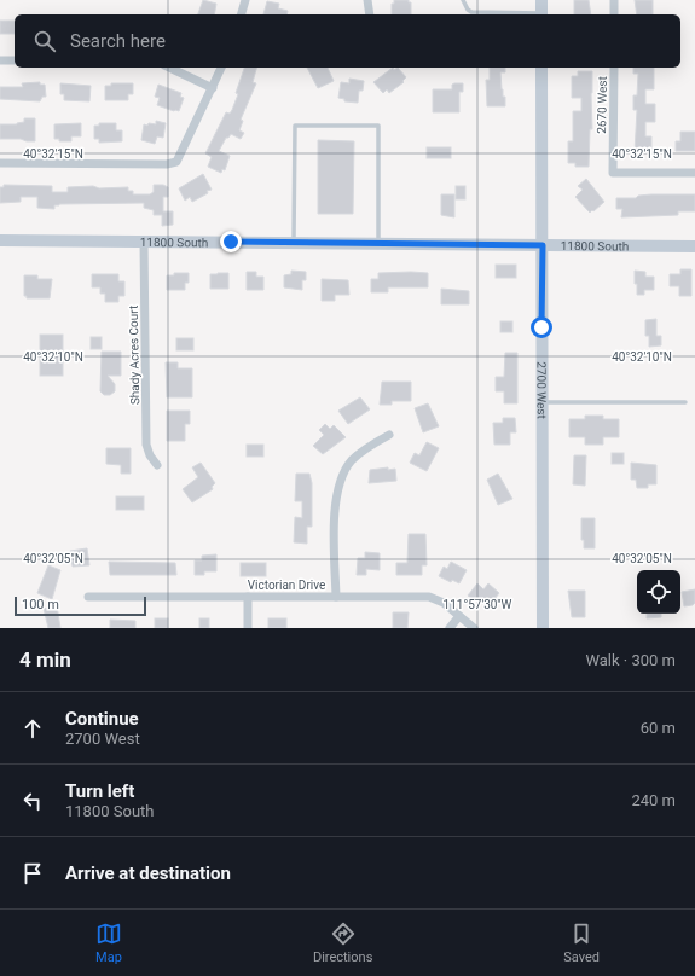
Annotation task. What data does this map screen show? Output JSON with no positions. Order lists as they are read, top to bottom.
{
  "streets": {
    "main road": ["11800 South", "2700 West"],
    "street": ["2670 West", "Shady Acres Court", "Victorian Drive"]
  },
  "crossings": [
    ["11800 South", "Shady Acres Court"],
    ["11800 South", "2700 West"]
  ],
  "scale_bar": "100 m",
  "page": {
    "search": "Search here",
    "scale": "100 m",
    "heading": ["4 min", "Walk · 300 m"],
    "list": [
      ["Continue", "2700 West", "60 m"],
      ["Turn left", "11800 South", "240 m"],
      "Arrive at destination"
    ],
    "nav": ["Map", "Directions", "Saved"]
  },
  "coordinates": [
    "40°32'15\"N",
    "40°32'10\"N",
    "40°32'05\"N",
    "111°57'30\"W"
  ]
}
